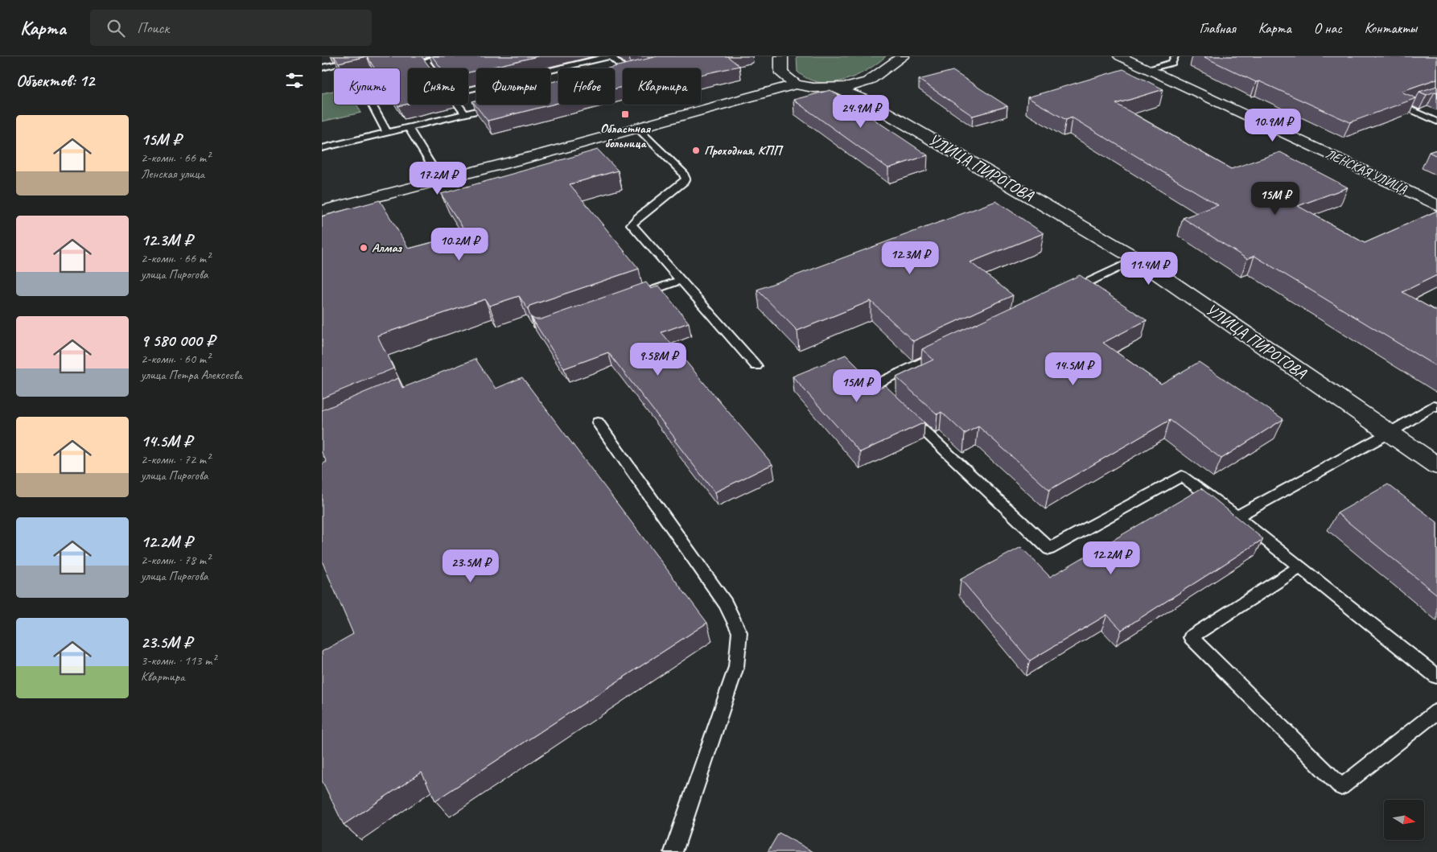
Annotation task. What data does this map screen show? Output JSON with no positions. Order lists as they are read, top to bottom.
{
  "streets": {
    "street": ["УЛИЦА ПИРОГОВА", "ЛЕНСКАЯ УЛИЦА"]
  },
  "places": {
    "transit": ["Областная больница"],
    "other": ["Проходная, КПП", "Алмаз"]
  },
  "north": "right",
  "page": {
    "header": "Карта",
    "search": "Поиск",
    "nav": [
      "Главная",
      "Карта",
      "О нас",
      "Контакты"
    ],
    "heading": "Объектов: 12",
    "chip": [
      "Купить",
      "Снять",
      "Фильтры",
      "Новое",
      "Квартира"
    ],
    "price": [
      "24.9M ₽",
      "10.9M ₽",
      "17.2M ₽",
      "15M ₽",
      "10.2M ₽",
      "12.3M ₽",
      "11.4M ₽",
      "9.58M ₽",
      "14.5M ₽",
      "15M ₽",
      "12.2M ₽",
      "23.5M ₽"
    ],
    "list": [
      {
        "name": "15M ₽",
        "note": "2-комн. · 66 m² · Ленская улица"
      },
      {
        "name": "12.3M ₽",
        "note": "2-комн. · 66 m² · улица Пирогова"
      },
      {
        "name": "9 580 000 ₽",
        "note": "2-комн. · 60 m² · улица Петра Алексеева"
      },
      {
        "name": "14.5M ₽",
        "note": "2-комн. · 72 m² · улица Пирогова"
      },
      {
        "name": "12.2M ₽",
        "note": "2-комн. · 78 m² · улица Пирогова"
      },
      {
        "name": "23.5M ₽",
        "note": "3-комн. · 113 m² · Квартира"
      }
    ]
  }
}
